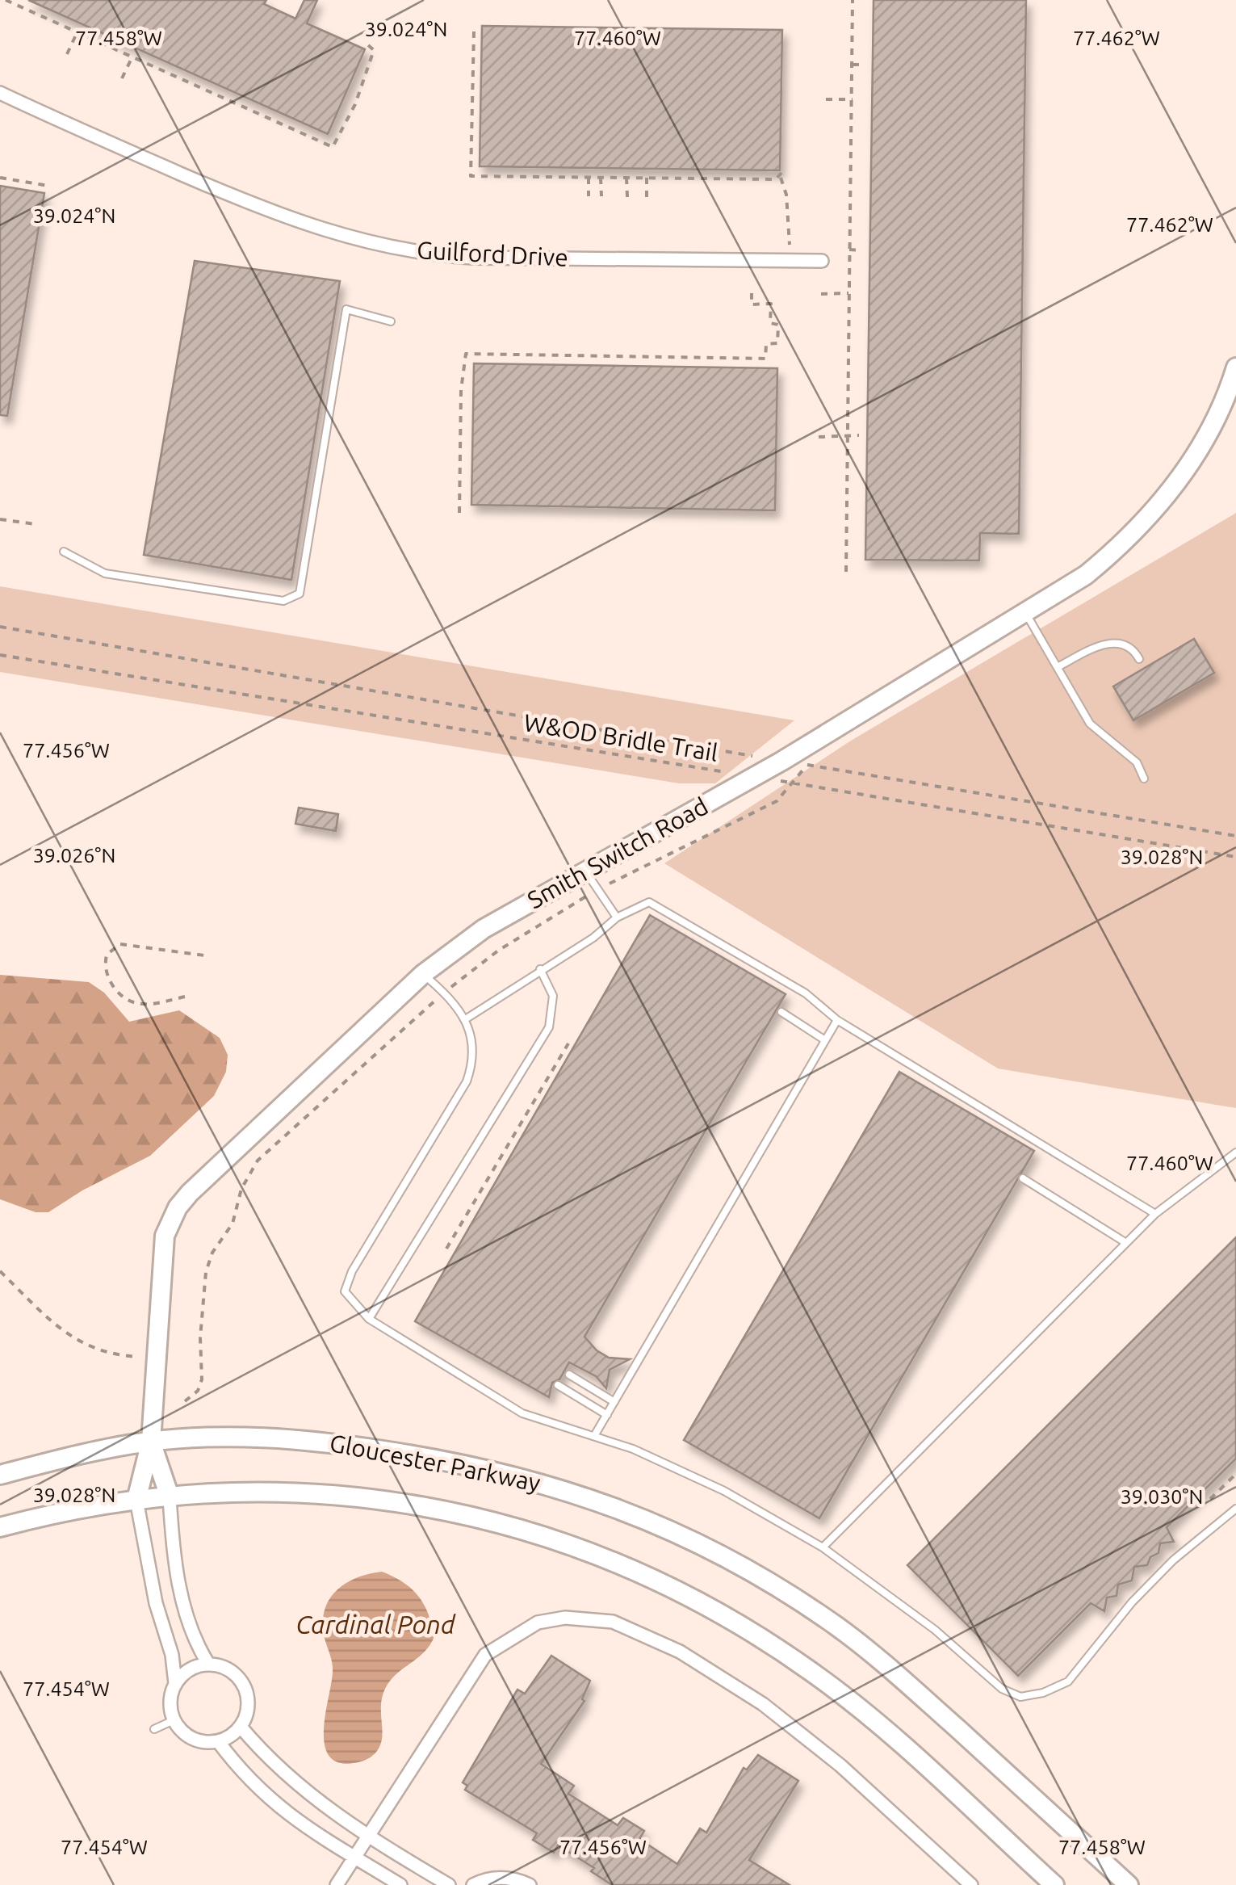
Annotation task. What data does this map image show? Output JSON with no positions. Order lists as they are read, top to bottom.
{
  "streets": {
    "main road": ["Smith Switch Road", "Gloucester Parkway"],
    "street": ["Guilford Drive"],
    "path": ["W&OD Bridle Trail"]
  },
  "crossings": [
    ["W&OD Bridle Trail", "Smith Switch Road"],
    ["Smith Switch Road", "Gloucester Parkway"]
  ],
  "water": ["Cardinal Pond"],
  "coordinates": [
    "39.024°N",
    "77.458°W",
    "77.462°W",
    "77.460°W",
    "77.456°W",
    "39.026°N",
    "39.028°N",
    "39.030°N",
    "77.454°W"
  ]
}
